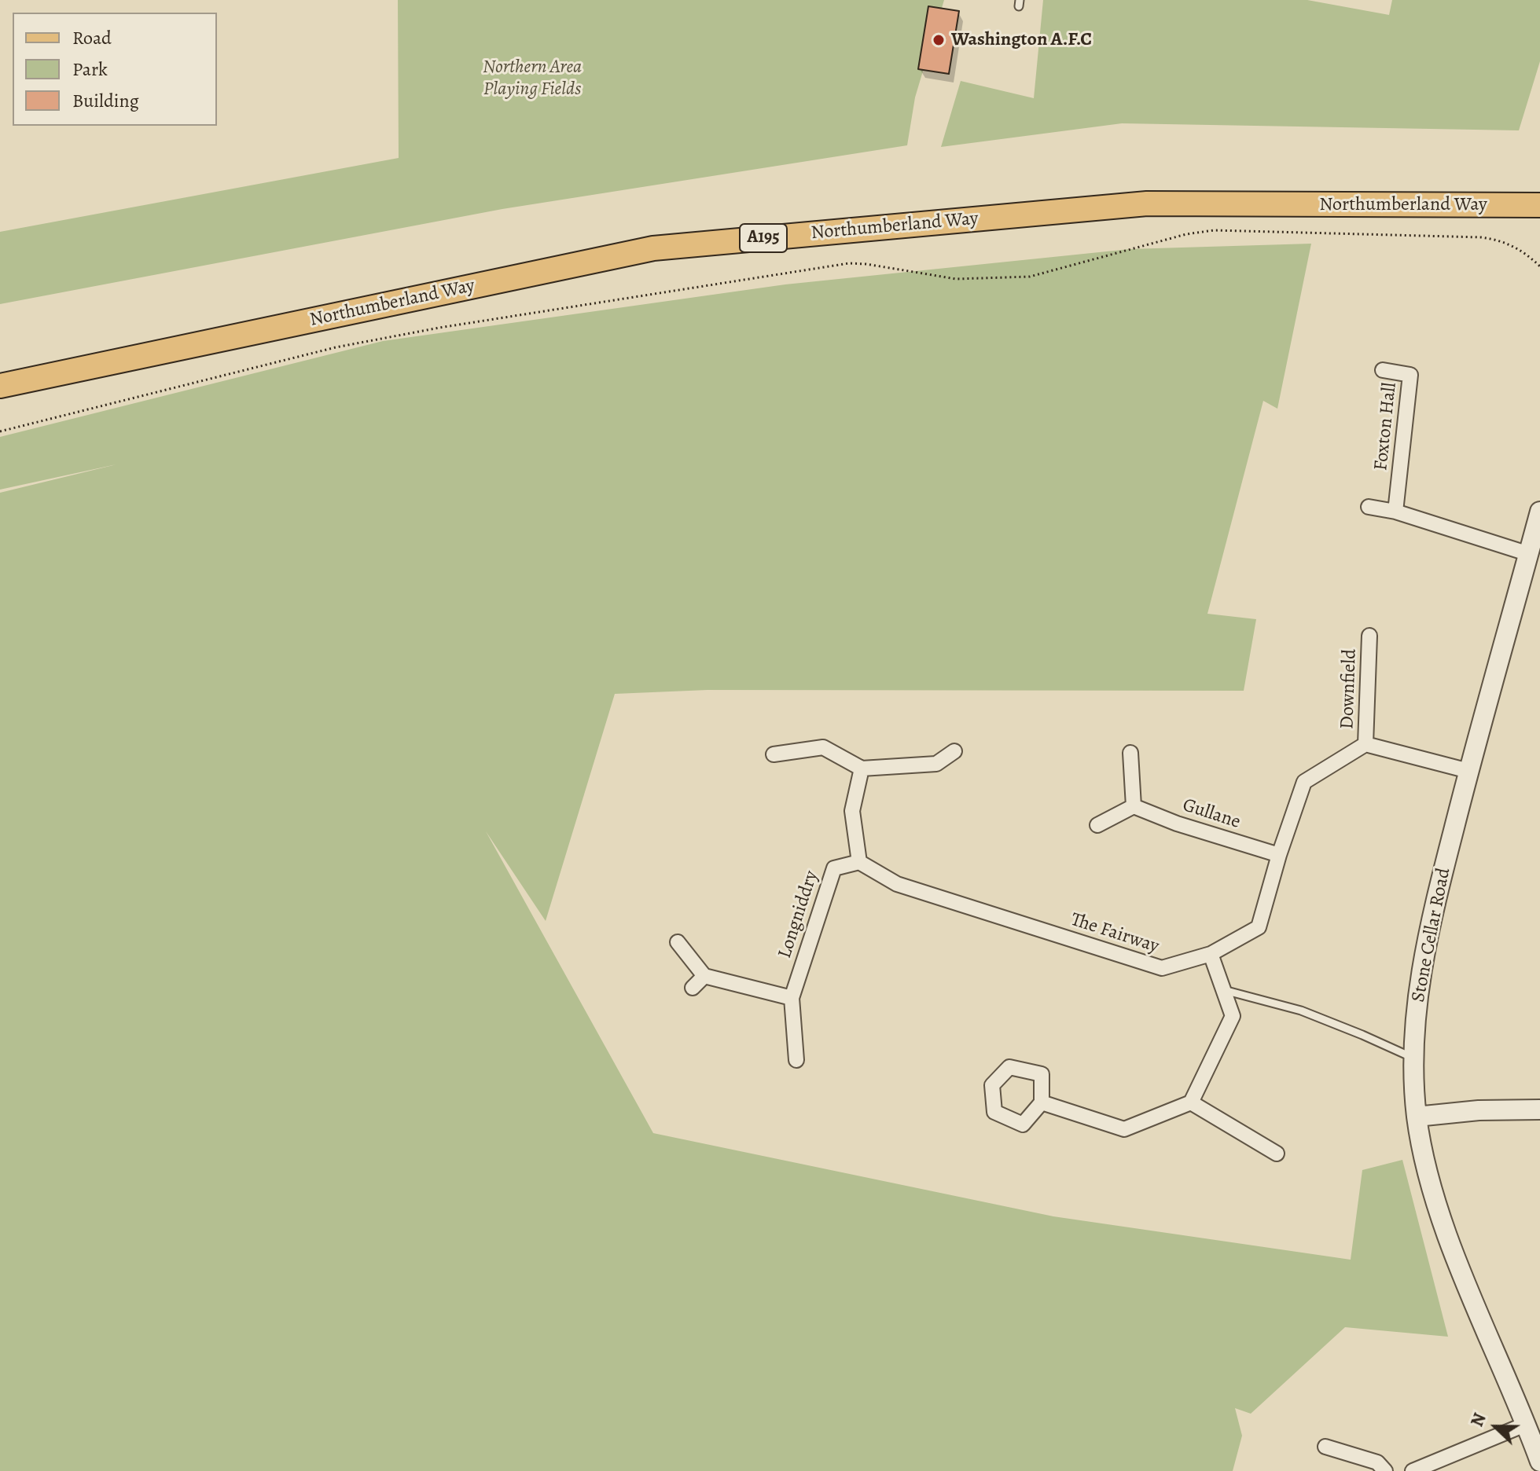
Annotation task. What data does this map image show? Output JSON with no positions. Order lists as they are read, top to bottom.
{
  "streets": {
    "main road": ["Northumberland Way", "A195"],
    "street": [
      "Foxton Hall",
      "Downfield",
      "Gullane",
      "Longniddry",
      "The Fairway",
      "Stone Cellar Road"
    ]
  },
  "crossings": [
    ["Downfield", "The Fairway"],
    ["Gullane", "The Fairway"],
    ["Longniddry", "The Fairway"]
  ],
  "parks": ["Northern Area Playing Fields"],
  "places": ["Washington A.F.C"],
  "legend": ["Road", "Park", "Building"],
  "north": "left"
}
